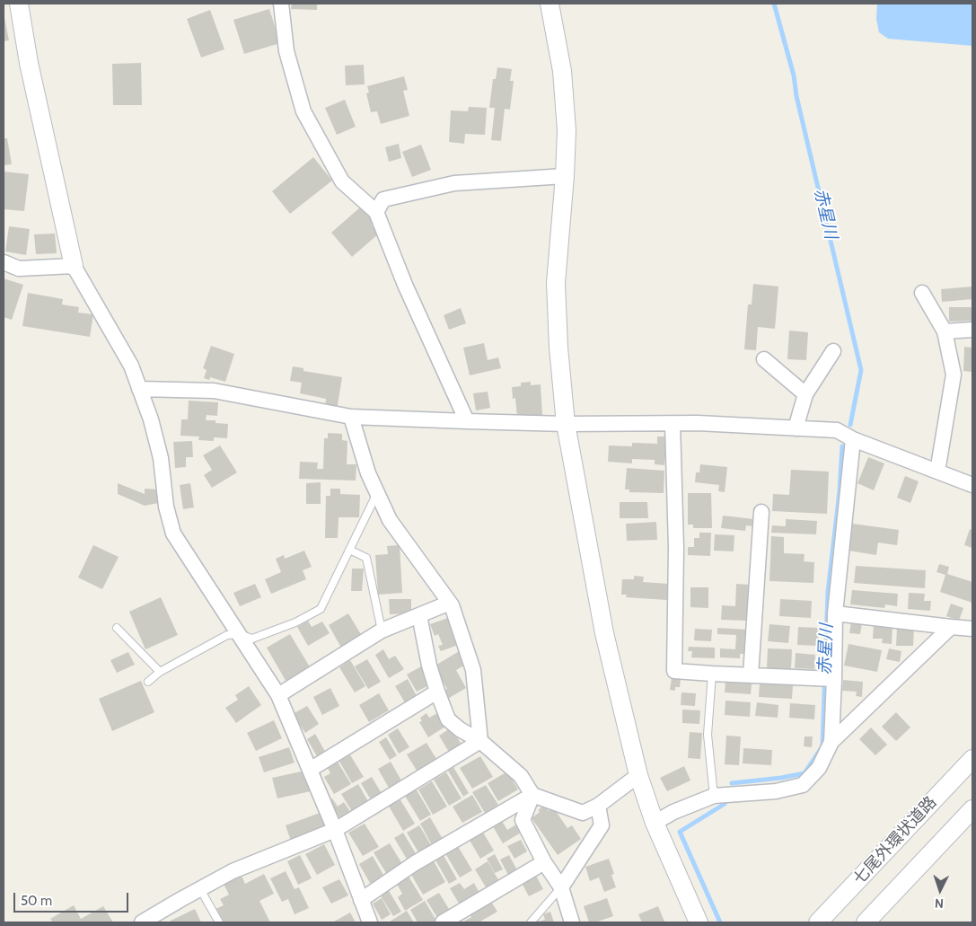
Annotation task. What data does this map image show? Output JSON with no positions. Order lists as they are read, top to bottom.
{
  "streets": {
    "street": ["七尾外環状道路"]
  },
  "water": ["赤星川"],
  "scale_bar": "50 m",
  "north": "bottom"
}
